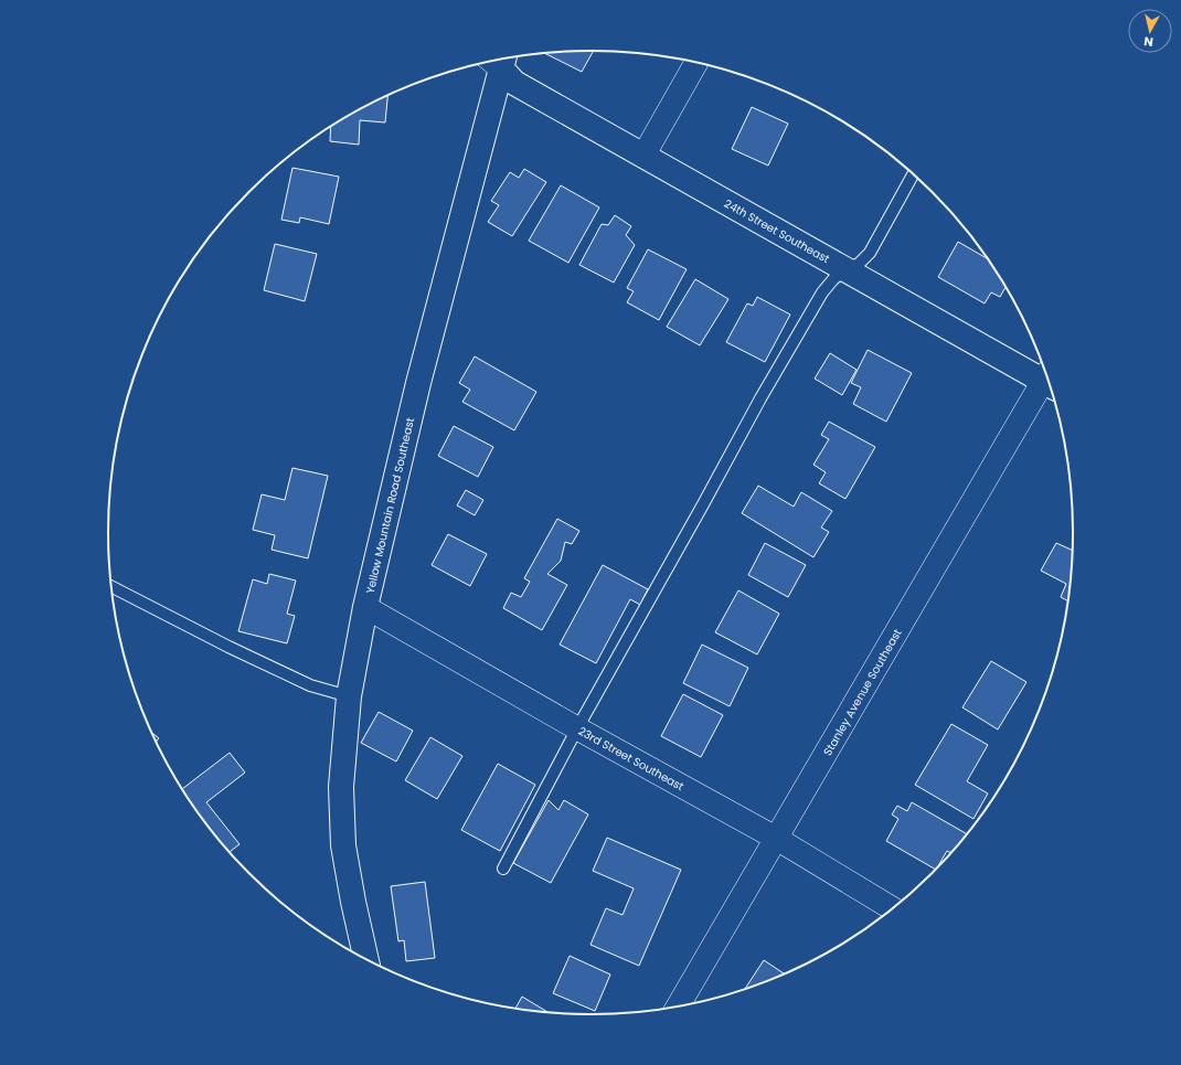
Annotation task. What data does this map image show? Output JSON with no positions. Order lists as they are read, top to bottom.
{
  "streets": {
    "street": [
      "24th Street Southeast",
      "Yellow Mountain Road Southeast",
      "Stanley Avenue Southeast",
      "23rd Street Southeast"
    ]
  },
  "crossings": [
    ["Yellow Mountain Road Southeast", "23rd Street Southeast"],
    ["Stanley Avenue Southeast", "23rd Street Southeast"]
  ],
  "north": "bottom"
}
